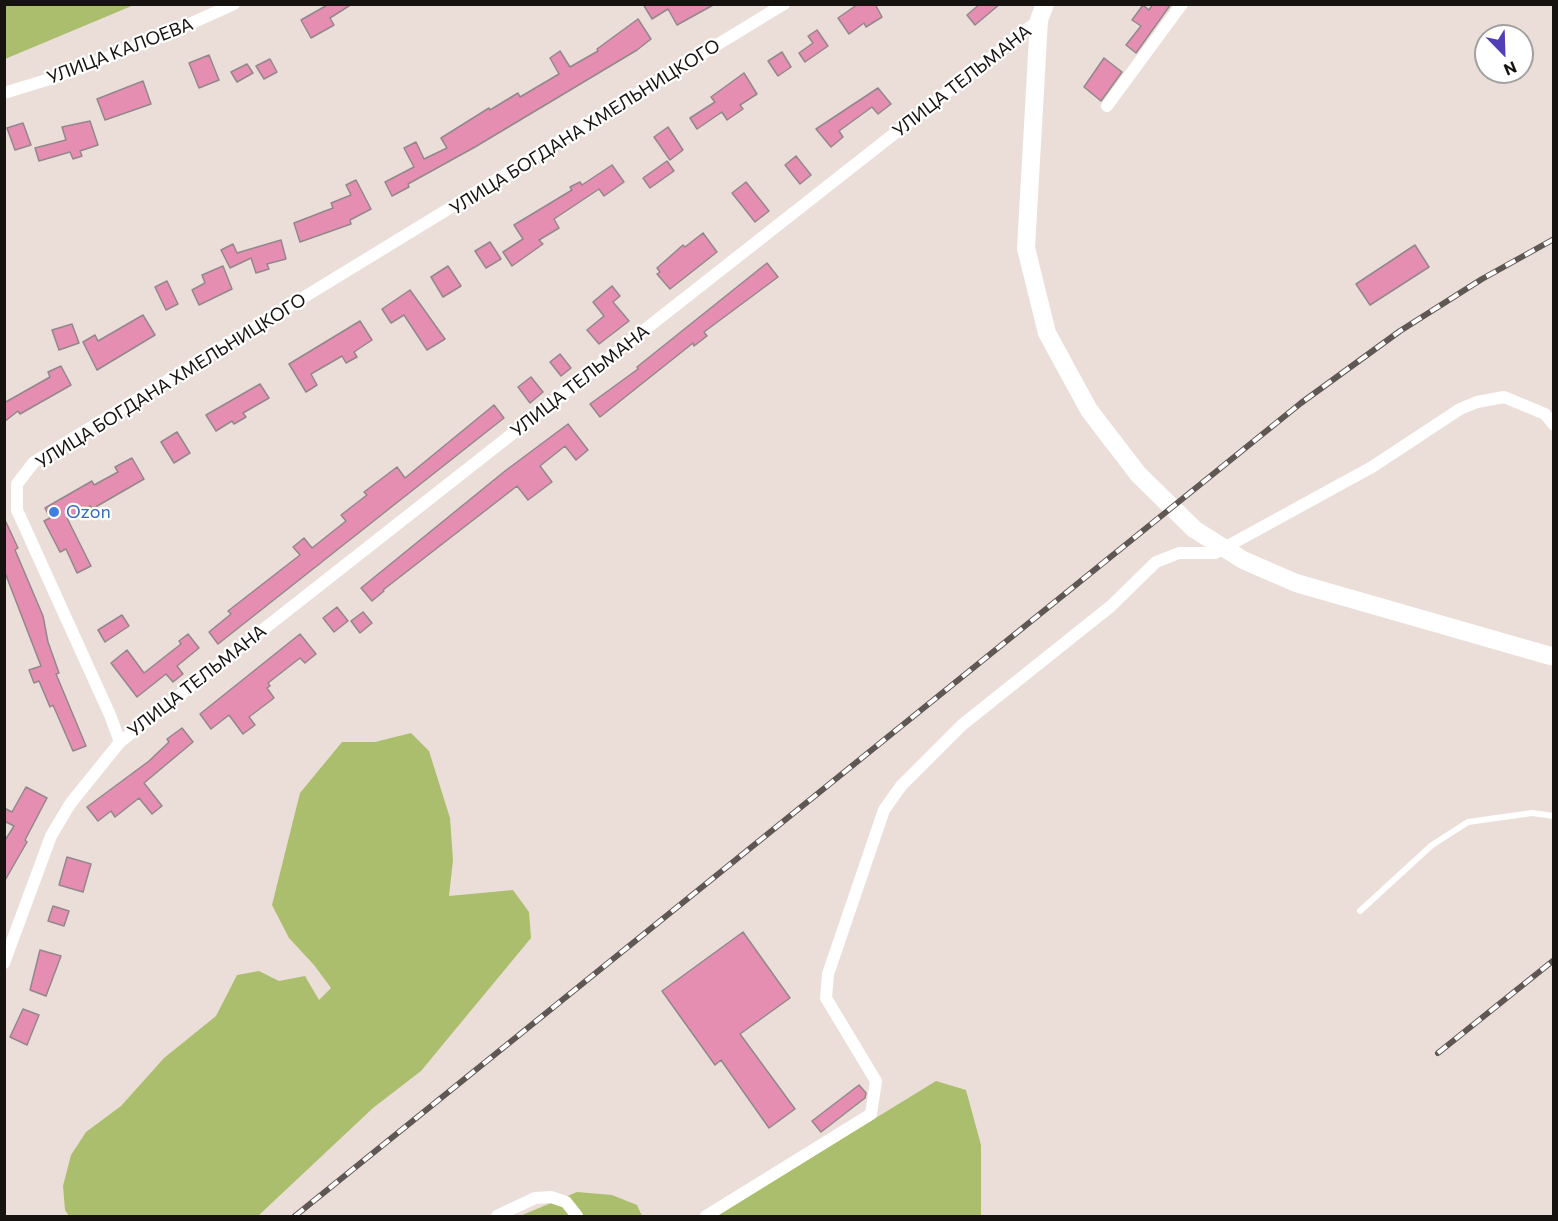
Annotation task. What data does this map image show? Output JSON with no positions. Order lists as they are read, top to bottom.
{
  "streets": {
    "street": ["УЛИЦА КАЛОЕВА", "УЛИЦА ТЕЛЬМАНА", "УЛИЦА БОГДАНА ХМЕЛЬНИЦКОГО"]
  },
  "crossings": [
    ["УЛИЦА ТЕЛЬМАНА", "УЛИЦА БОГДАНА ХМЕЛЬНИЦКОГО"]
  ],
  "places": ["Ozon"],
  "north": "bottom right"
}
